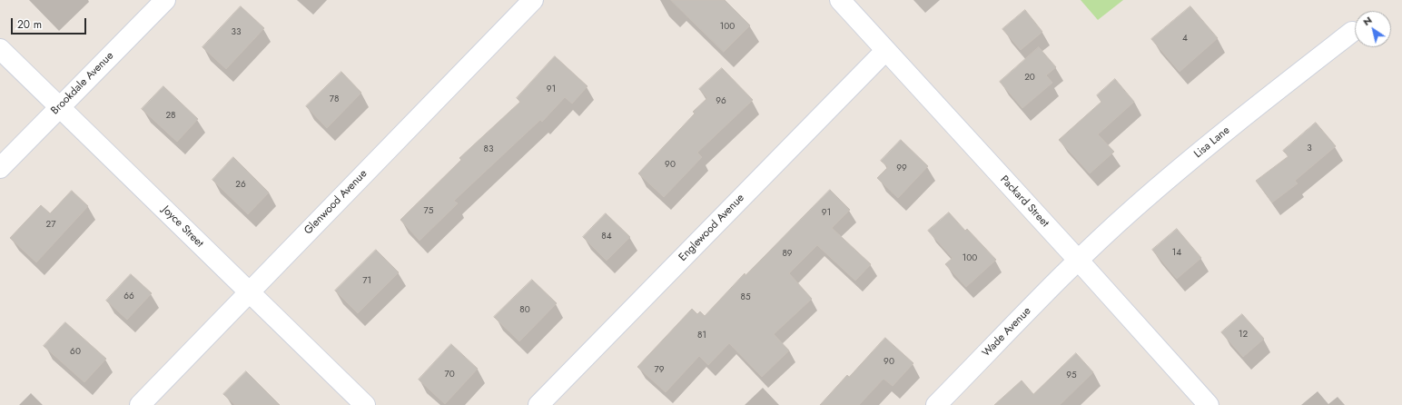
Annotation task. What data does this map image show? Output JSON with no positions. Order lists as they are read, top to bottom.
{
  "streets": {
    "street": [
      "Brookdale Avenue",
      "Lisa Lane",
      "Packard Street",
      "Glenwood Avenue",
      "Joyce Street",
      "Englewood Avenue",
      "Wade Avenue"
    ]
  },
  "crossings": [
    ["Brookdale Avenue", "Joyce Street"],
    ["Lisa Lane", "Packard Street"],
    ["Lisa Lane", "Wade Avenue"],
    ["Packard Street", "Englewood Avenue"],
    ["Packard Street", "Wade Avenue"],
    ["Glenwood Avenue", "Joyce Street"]
  ],
  "house_numbers": [
    "100",
    "33",
    "4",
    "20",
    "91",
    "78",
    "96",
    "28",
    "3",
    "83",
    "90",
    "99",
    "26",
    "75",
    "91",
    "27",
    "84",
    "14",
    "89",
    "100",
    "71",
    "66",
    "85",
    "80",
    "12",
    "81",
    "60",
    "90",
    "79",
    "70",
    "95"
  ],
  "scale_bar": "20 m",
  "north": "top left"
}
